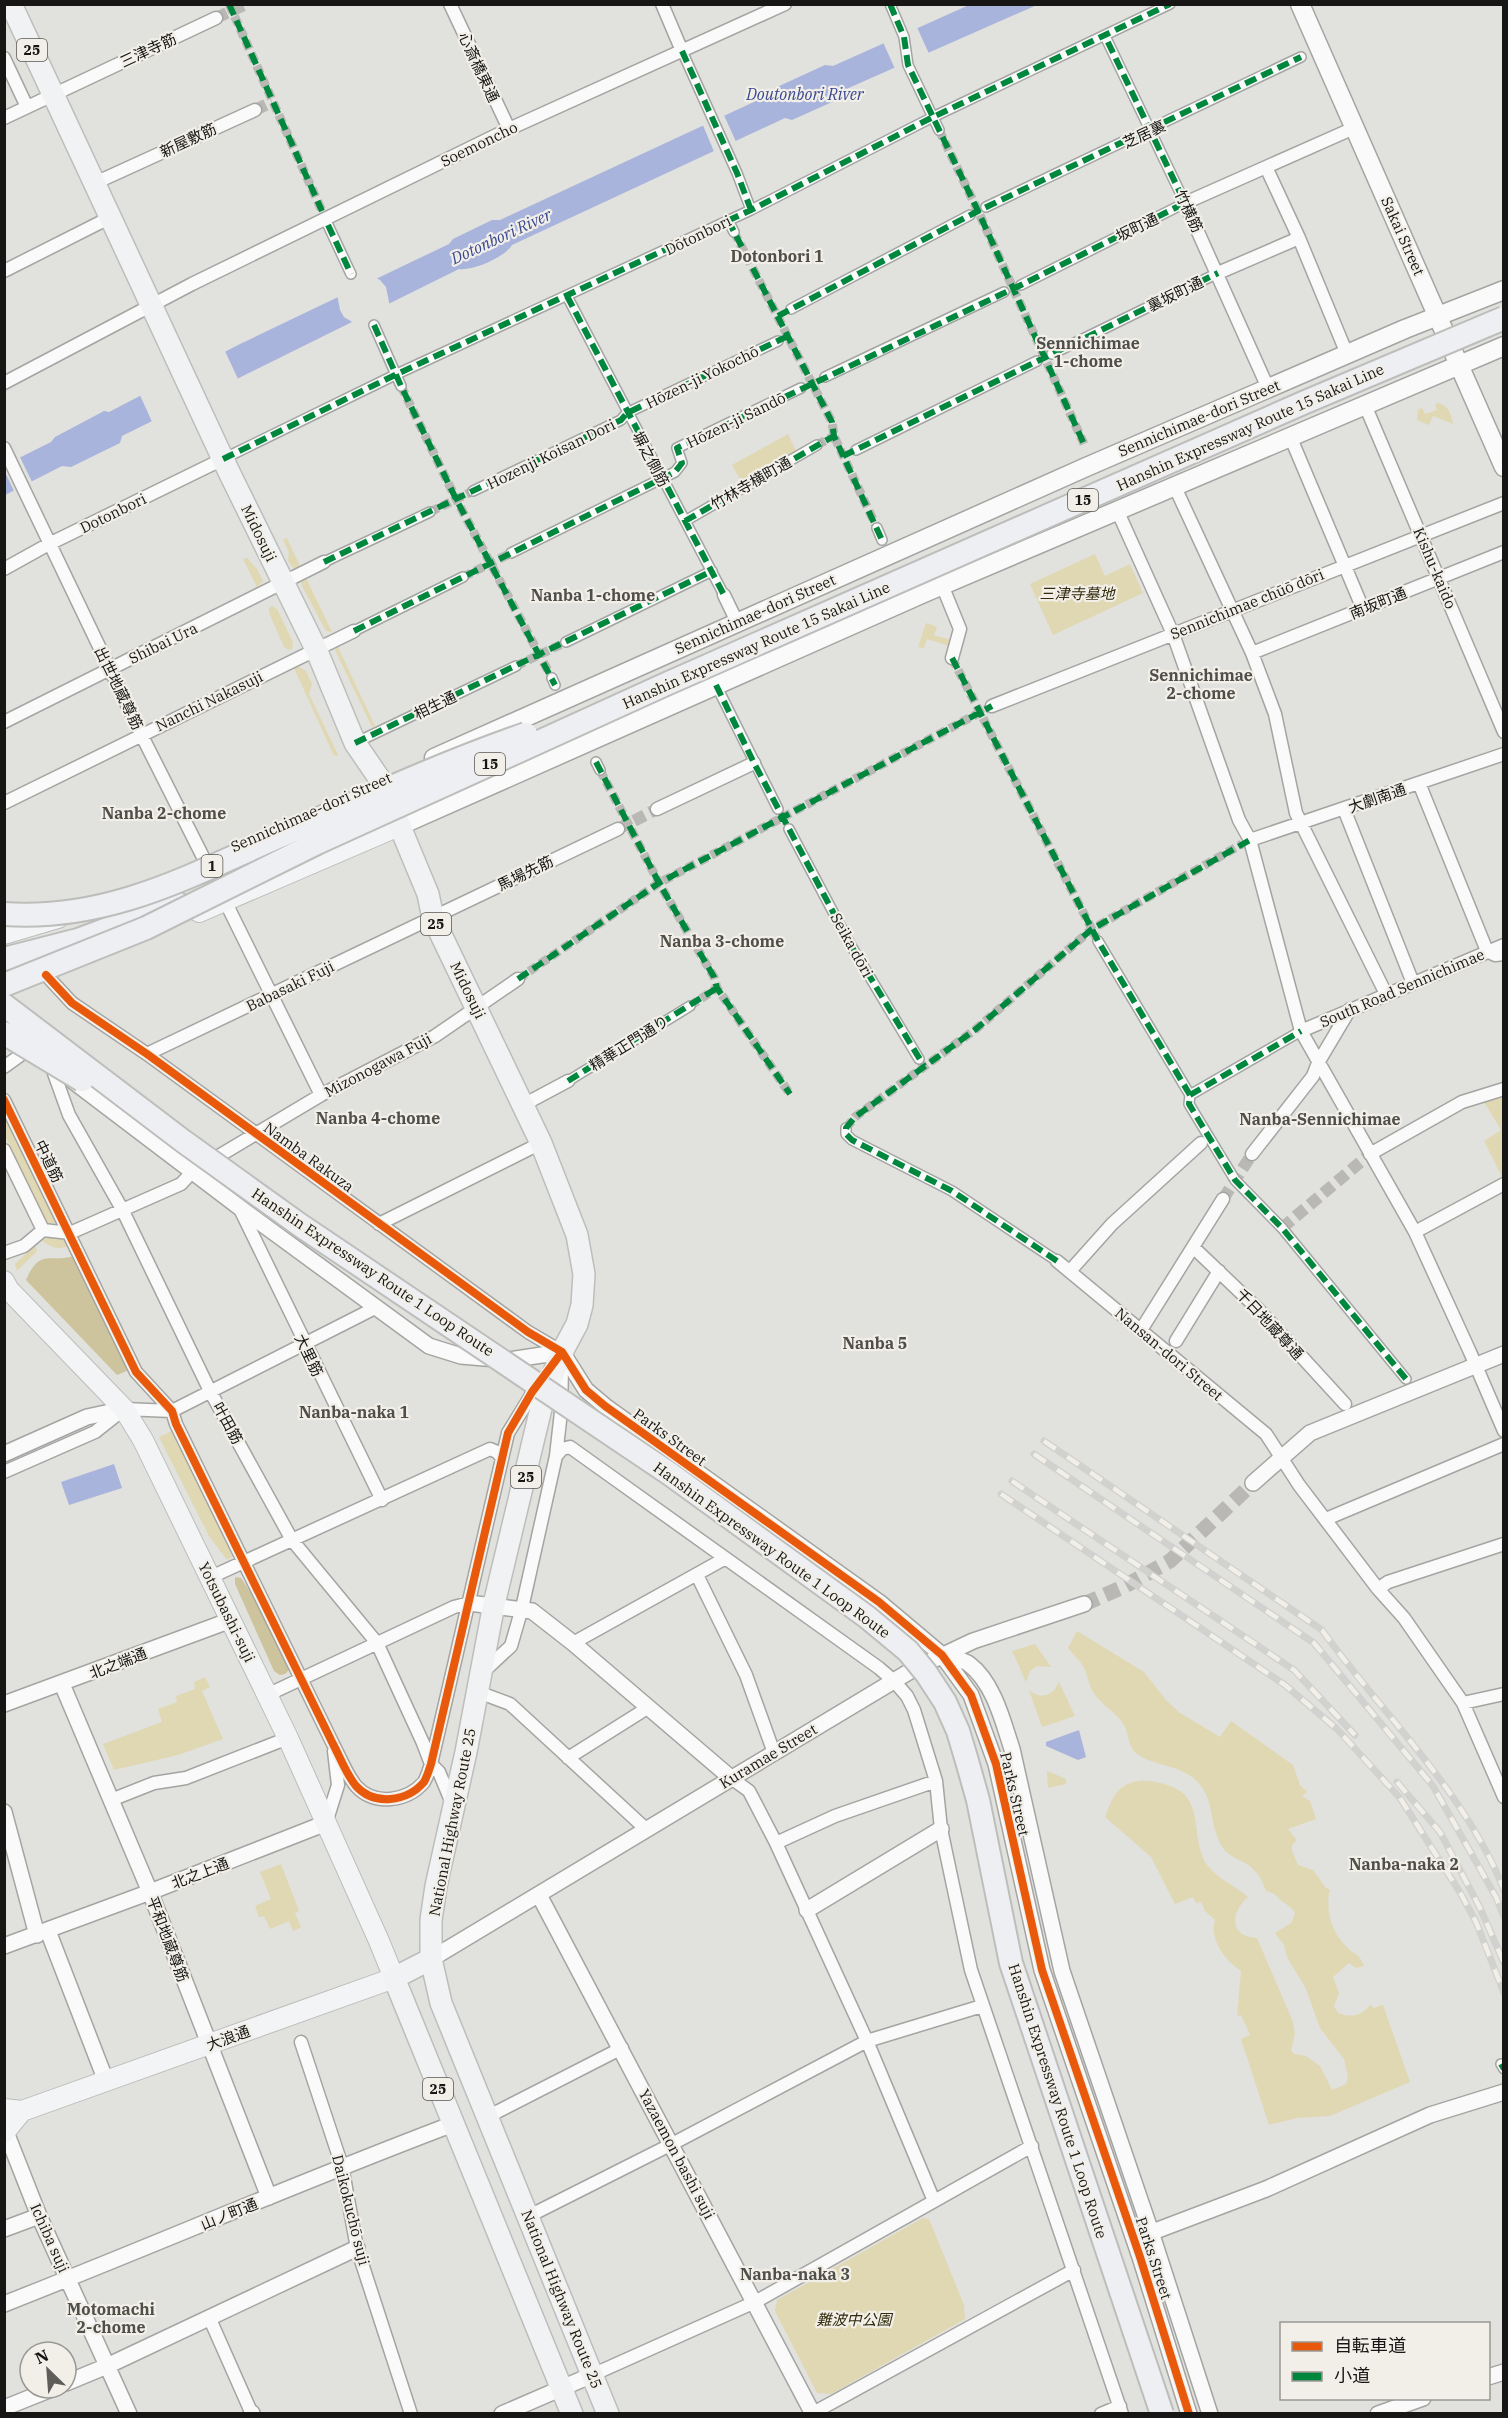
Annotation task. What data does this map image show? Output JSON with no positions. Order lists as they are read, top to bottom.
{
  "streets": {
    "highway": [
      "25",
      "Hanshin Expressway Route 15 Sakai Line",
      "15",
      "Midosuji",
      "1",
      "Hanshin Expressway Route 1 Loop Route",
      "National Highway Route 25",
      "大浪通"
    ],
    "main road": ["Sakai Street", "Sennichimae-dori Street", "Yotsubashi-suji"],
    "street": [
      "三津寺筋",
      "心斎橋東通",
      "芝居裏",
      "新屋敷筋",
      "Soemoncho",
      "竹横筋",
      "坂町通",
      "Dōtonbori",
      "裏坂町通",
      "Hōzen-ji Yokochō",
      "Hōzen-ji Sandō",
      "Hozenji Koisan Dori",
      "塀之側筋",
      "竹林寺横町通",
      "Dotonbori",
      "Kishu-kaido",
      "南坂町通",
      "Sennichimae chūō dōri",
      "Shibai Ura",
      "出世地蔵尊筋",
      "Nanchi Nakasuji",
      "相生通",
      "大劇南通",
      "馬場先筋",
      "Seika dōri",
      "Babasaki Fuji",
      "South Road Sennichimae",
      "精華正門通り",
      "Mizonogawa Fuji",
      "Namba Rakuza",
      "中道筋",
      "千日地蔵尊通",
      "Nansan-dori Street",
      "大里筋",
      "叶田筋",
      "Parks Street",
      "北之端通",
      "Kuramae Street",
      "北之上通",
      "平和地蔵尊筋",
      "Yazaemon bashi suji",
      "Daikokuchō suji",
      "山ノ町通",
      "Ichiba suji"
    ]
  },
  "crossings": [
    ["25", "Yotsubashi-suji"],
    ["25", "大浪通"],
    ["25", "山ノ町通"],
    ["三津寺筋", "Midosuji"],
    ["心斎橋東通", "Soemoncho"],
    ["芝居裏", "竹横筋"],
    ["新屋敷筋", "Midosuji"],
    ["Soemoncho", "Midosuji"],
    ["竹横筋", "坂町通"],
    ["竹横筋", "Dōtonbori"],
    ["竹横筋", "裏坂町通"],
    ["竹横筋", "Sennichimae-dori Street"],
    ["坂町通", "Sakai Street"],
    ["Dōtonbori", "塀之側筋"],
    ["Dōtonbori", "Dotonbori"],
    ["Dōtonbori", "Midosuji"],
    ["Sakai Street", "Sennichimae-dori Street"],
    ["Hōzen-ji Yokochō", "Hozenji Koisan Dori"],
    ["Hōzen-ji Yokochō", "塀之側筋"],
    ["Sennichimae-dori Street", "塀之側筋"],
    ["Sennichimae-dori Street", "Midosuji"],
    ["Sennichimae-dori Street", "出世地蔵尊筋"],
    ["Hōzen-ji Sandō", "塀之側筋"],
    ["Hanshin Expressway Route 15 Sakai Line", "1"],
    ["Hozenji Koisan Dori", "塀之側筋"],
    ["塀之側筋", "竹林寺横町通"],
    ["Dotonbori", "Midosuji"],
    ["Dotonbori", "出世地蔵尊筋"],
    ["Midosuji", "Shibai Ura"],
    ["Midosuji", "Nanchi Nakasuji"],
    ["Midosuji", "相生通"],
    ["Midosuji", "馬場先筋"],
    ["Midosuji", "Babasaki Fuji"],
    ["Midosuji", "Mizonogawa Fuji"],
    ["Midosuji", "Namba Rakuza"],
    ["Midosuji", "Parks Street"],
    ["Midosuji", "National Highway Route 25"],
    ["Kishu-kaido", "南坂町通"],
    ["Kishu-kaido", "Sennichimae chūō dōri"],
    ["Shibai Ura", "出世地蔵尊筋"],
    ["出世地蔵尊筋", "Nanchi Nakasuji"],
    ["馬場先筋", "Babasaki Fuji"],
    ["Babasaki Fuji", "Namba Rakuza"],
    ["Mizonogawa Fuji", "Namba Rakuza"],
    ["Mizonogawa Fuji", "中道筋"],
    ["Mizonogawa Fuji", "叶田筋"],
    ["Namba Rakuza", "Parks Street"],
    ["Namba Rakuza", "National Highway Route 25"],
    ["叶田筋", "National Highway Route 25"],
    ["Parks Street", "Kuramae Street"],
    ["Parks Street", "National Highway Route 25"],
    ["Yotsubashi-suji", "北之端通"],
    ["Yotsubashi-suji", "北之上通"],
    ["Yotsubashi-suji", "大浪通"],
    ["北之端通", "平和地蔵尊筋"],
    ["Kuramae Street", "National Highway Route 25"],
    ["Kuramae Street", "大浪通"],
    ["Kuramae Street", "Yazaemon bashi suji"],
    ["National Highway Route 25", "大浪通"],
    ["北之上通", "平和地蔵尊筋"],
    ["平和地蔵尊筋", "大浪通"],
    ["平和地蔵尊筋", "山ノ町通"],
    ["大浪通", "Ichiba suji"],
    ["Daikokuchō suji", "山ノ町通"],
    ["山ノ町通", "Ichiba suji"]
  ],
  "districts": [
    "Dotonbori 1",
    "Sennichimae 1-chome",
    "Nanba 1-chome",
    "Sennichimae 2-chome",
    "Nanba 2-chome",
    "Nanba 3-chome",
    "Nanba 4-chome",
    "Nanba-Sennichimae",
    "Nanba 5",
    "Nanba-naka 1",
    "Nanba-naka 2",
    "Nanba-naka 3",
    "Motomachi 2-chome"
  ],
  "water": ["Doutonbori River", "Dotonbori River"],
  "parks": ["三津寺墓地", "難波中公園"],
  "legend": ["自転車道", "小道"],
  "north": "top left"
}
